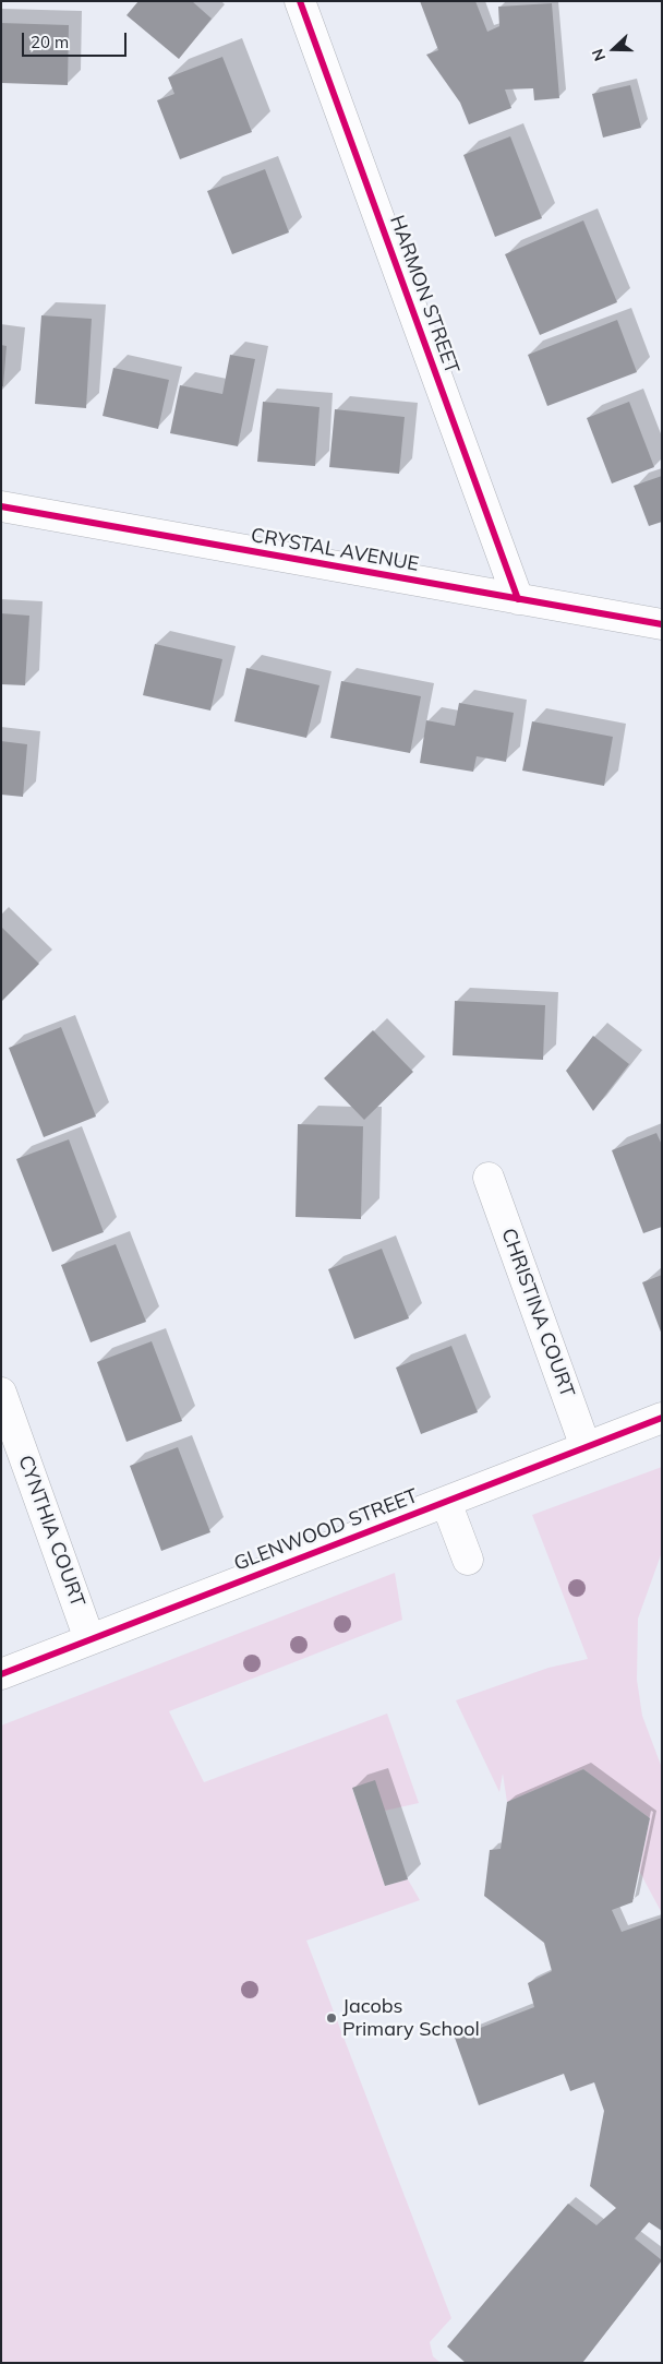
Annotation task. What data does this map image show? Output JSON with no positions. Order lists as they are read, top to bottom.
{
  "streets": {
    "street": [
      "HARMON STREET",
      "CRYSTAL AVENUE",
      "CHRISTINA COURT",
      "GLENWOOD STREET",
      "CYNTHIA COURT"
    ]
  },
  "crossings": [
    ["HARMON STREET", "CRYSTAL AVENUE"],
    ["CHRISTINA COURT", "GLENWOOD STREET"],
    ["GLENWOOD STREET", "CYNTHIA COURT"]
  ],
  "places": ["Jacobs Primary School"],
  "scale_bar": "20 m",
  "north": "left"
}
